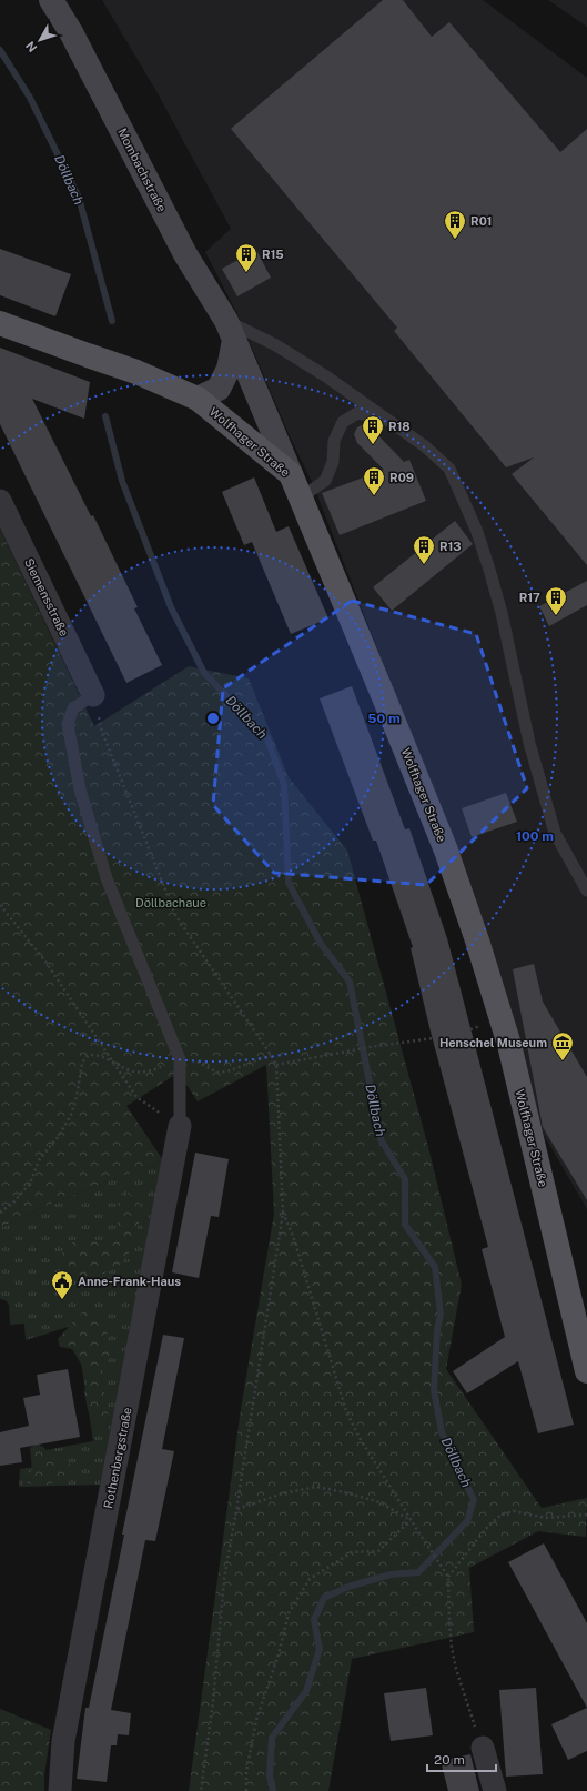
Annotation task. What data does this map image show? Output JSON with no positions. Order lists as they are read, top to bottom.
{
  "streets": {
    "main road": ["Wolfhager Straße"],
    "street": ["Mombachstraße", "Siemensstraße", "Rothenbergstraße"]
  },
  "crossings": [
    ["Mombachstraße", "Wolfhager Straße"]
  ],
  "water": ["Döllbach"],
  "parks": ["Döllbachaue"],
  "places": {
    "building": [
      "R01",
      "R15",
      "R18",
      "R09",
      "R13",
      "R17"
    ],
    "museum": ["Henschel Museum"],
    "public building": ["Anne-Frank-Haus"]
  },
  "scale_bar": "20 m",
  "north": "bottom left",
  "rings": ["50 m", "100 m"]
}
